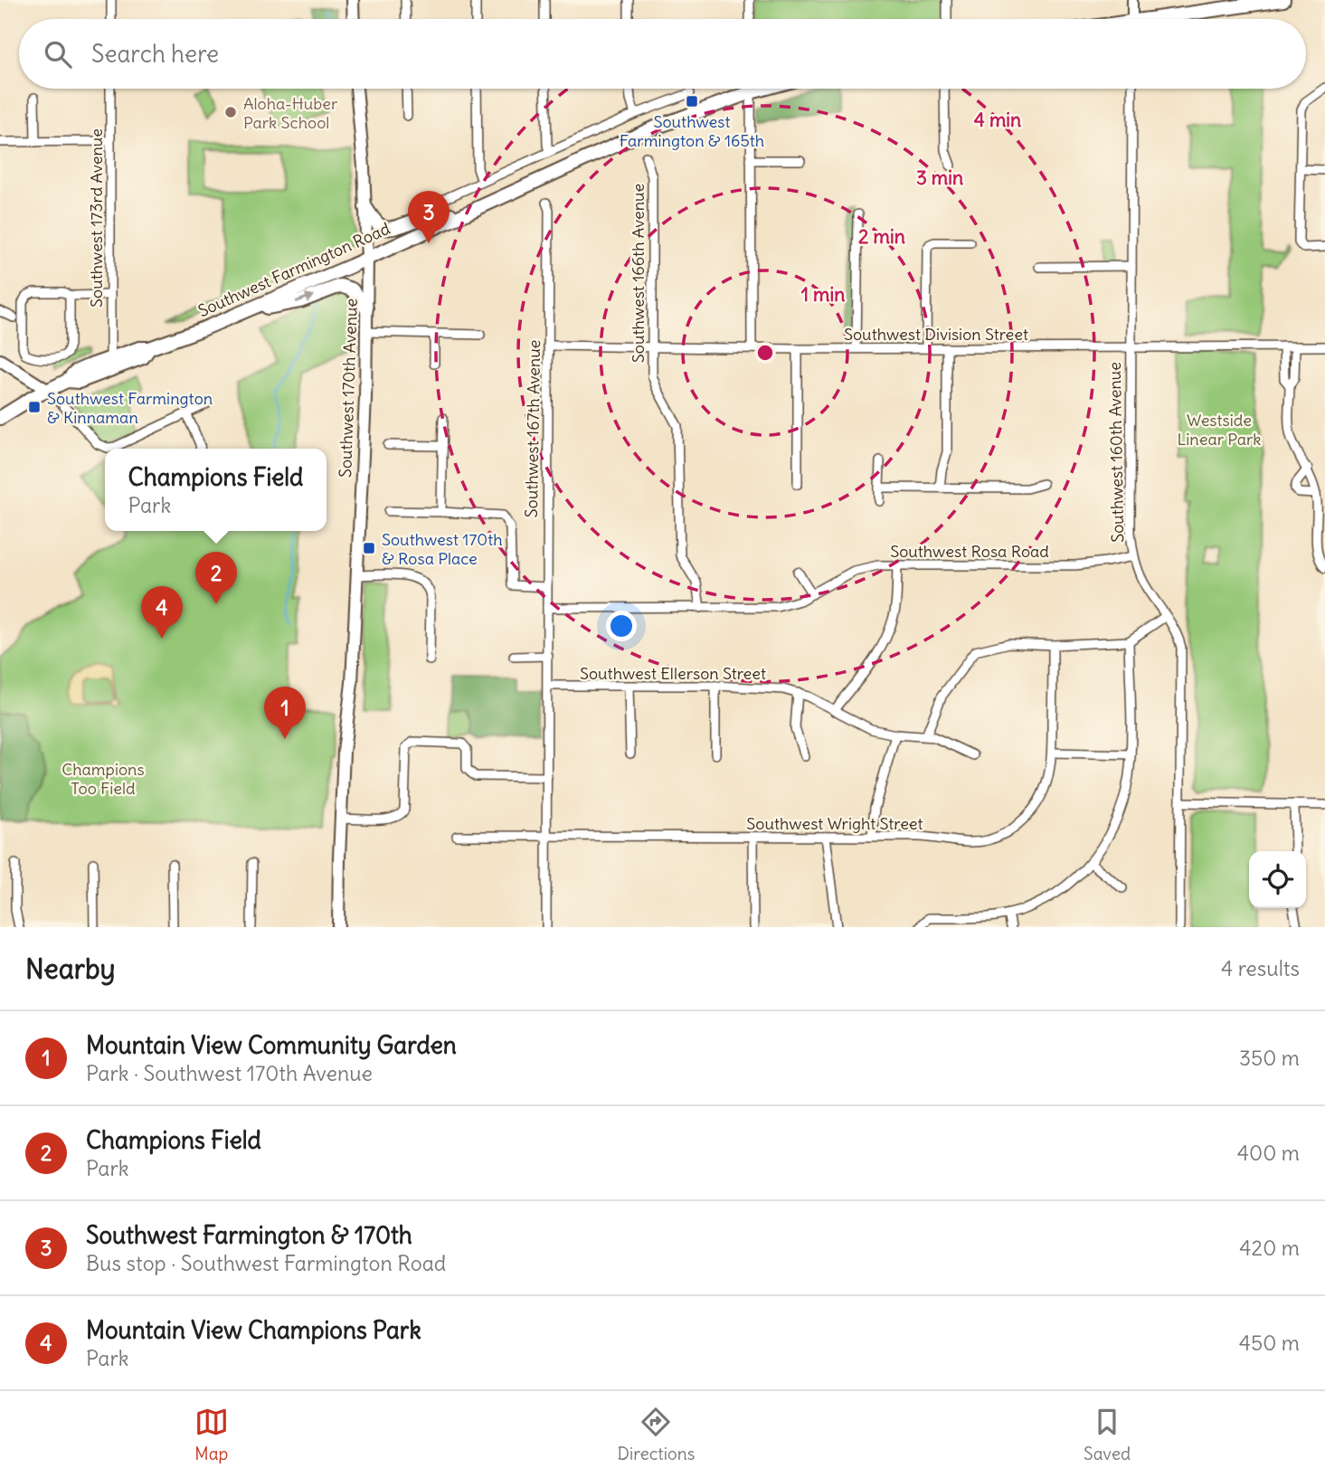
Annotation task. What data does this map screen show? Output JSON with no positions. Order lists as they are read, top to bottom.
{
  "streets": {
    "main road": ["Southwest Farmington Road", "Southwest 170th Avenue"],
    "street": [
      "Southwest 173rd Avenue",
      "Southwest 166th Avenue",
      "Southwest Division Street",
      "Southwest 167th Avenue",
      "Southwest 160th Avenue",
      "Southwest Rosa Road",
      "Southwest Ellerson Street",
      "Southwest Wright Street"
    ]
  },
  "crossings": [
    ["Southwest 173rd Avenue", "Southwest Farmington Road"],
    ["Southwest Farmington Road", "Southwest 170th Avenue"],
    ["Southwest 166th Avenue", "Southwest Division Street"],
    ["Southwest 166th Avenue", "Southwest Rosa Road"],
    ["Southwest Division Street", "Southwest 167th Avenue"],
    ["Southwest Division Street", "Southwest 160th Avenue"],
    ["Southwest 167th Avenue", "Southwest Rosa Road"],
    ["Southwest 167th Avenue", "Southwest Ellerson Street"],
    ["Southwest 167th Avenue", "Southwest Wright Street"],
    ["Southwest 160th Avenue", "Southwest Rosa Road"]
  ],
  "parks": ["Westside Linear Park", "Champions Too Field"],
  "places": {
    "transit": ["Southwest Farmington & 165th", "Southwest Farmington & Kinnaman", "Southwest 170th & Rosa Place"],
    "other": ["Aloha-Huber Park School"]
  },
  "page": {
    "search": "Search here",
    "pins": [
      "3",
      "2",
      "4",
      "1"
    ],
    "popup": ["Champions Field", "Park"],
    "heading": ["Nearby", "4 results"],
    "list": [
      {
        "mark": "1",
        "name": "Mountain View Community Garden",
        "note": "Park · Southwest 170th Avenue",
        "value": "350 m"
      },
      {
        "mark": "2",
        "name": "Champions Field",
        "note": "Park",
        "value": "400 m"
      },
      {
        "mark": "3",
        "name": "Southwest Farmington & 170th",
        "note": "Bus stop · Southwest Farmington Road",
        "value": "420 m"
      },
      {
        "mark": "4",
        "name": "Mountain View Champions Park",
        "note": "Park",
        "value": "450 m"
      }
    ],
    "nav": ["Map", "Directions", "Saved"]
  },
  "rings": [
    "4 min",
    "3 min",
    "2 min",
    "1 min"
  ]
}
